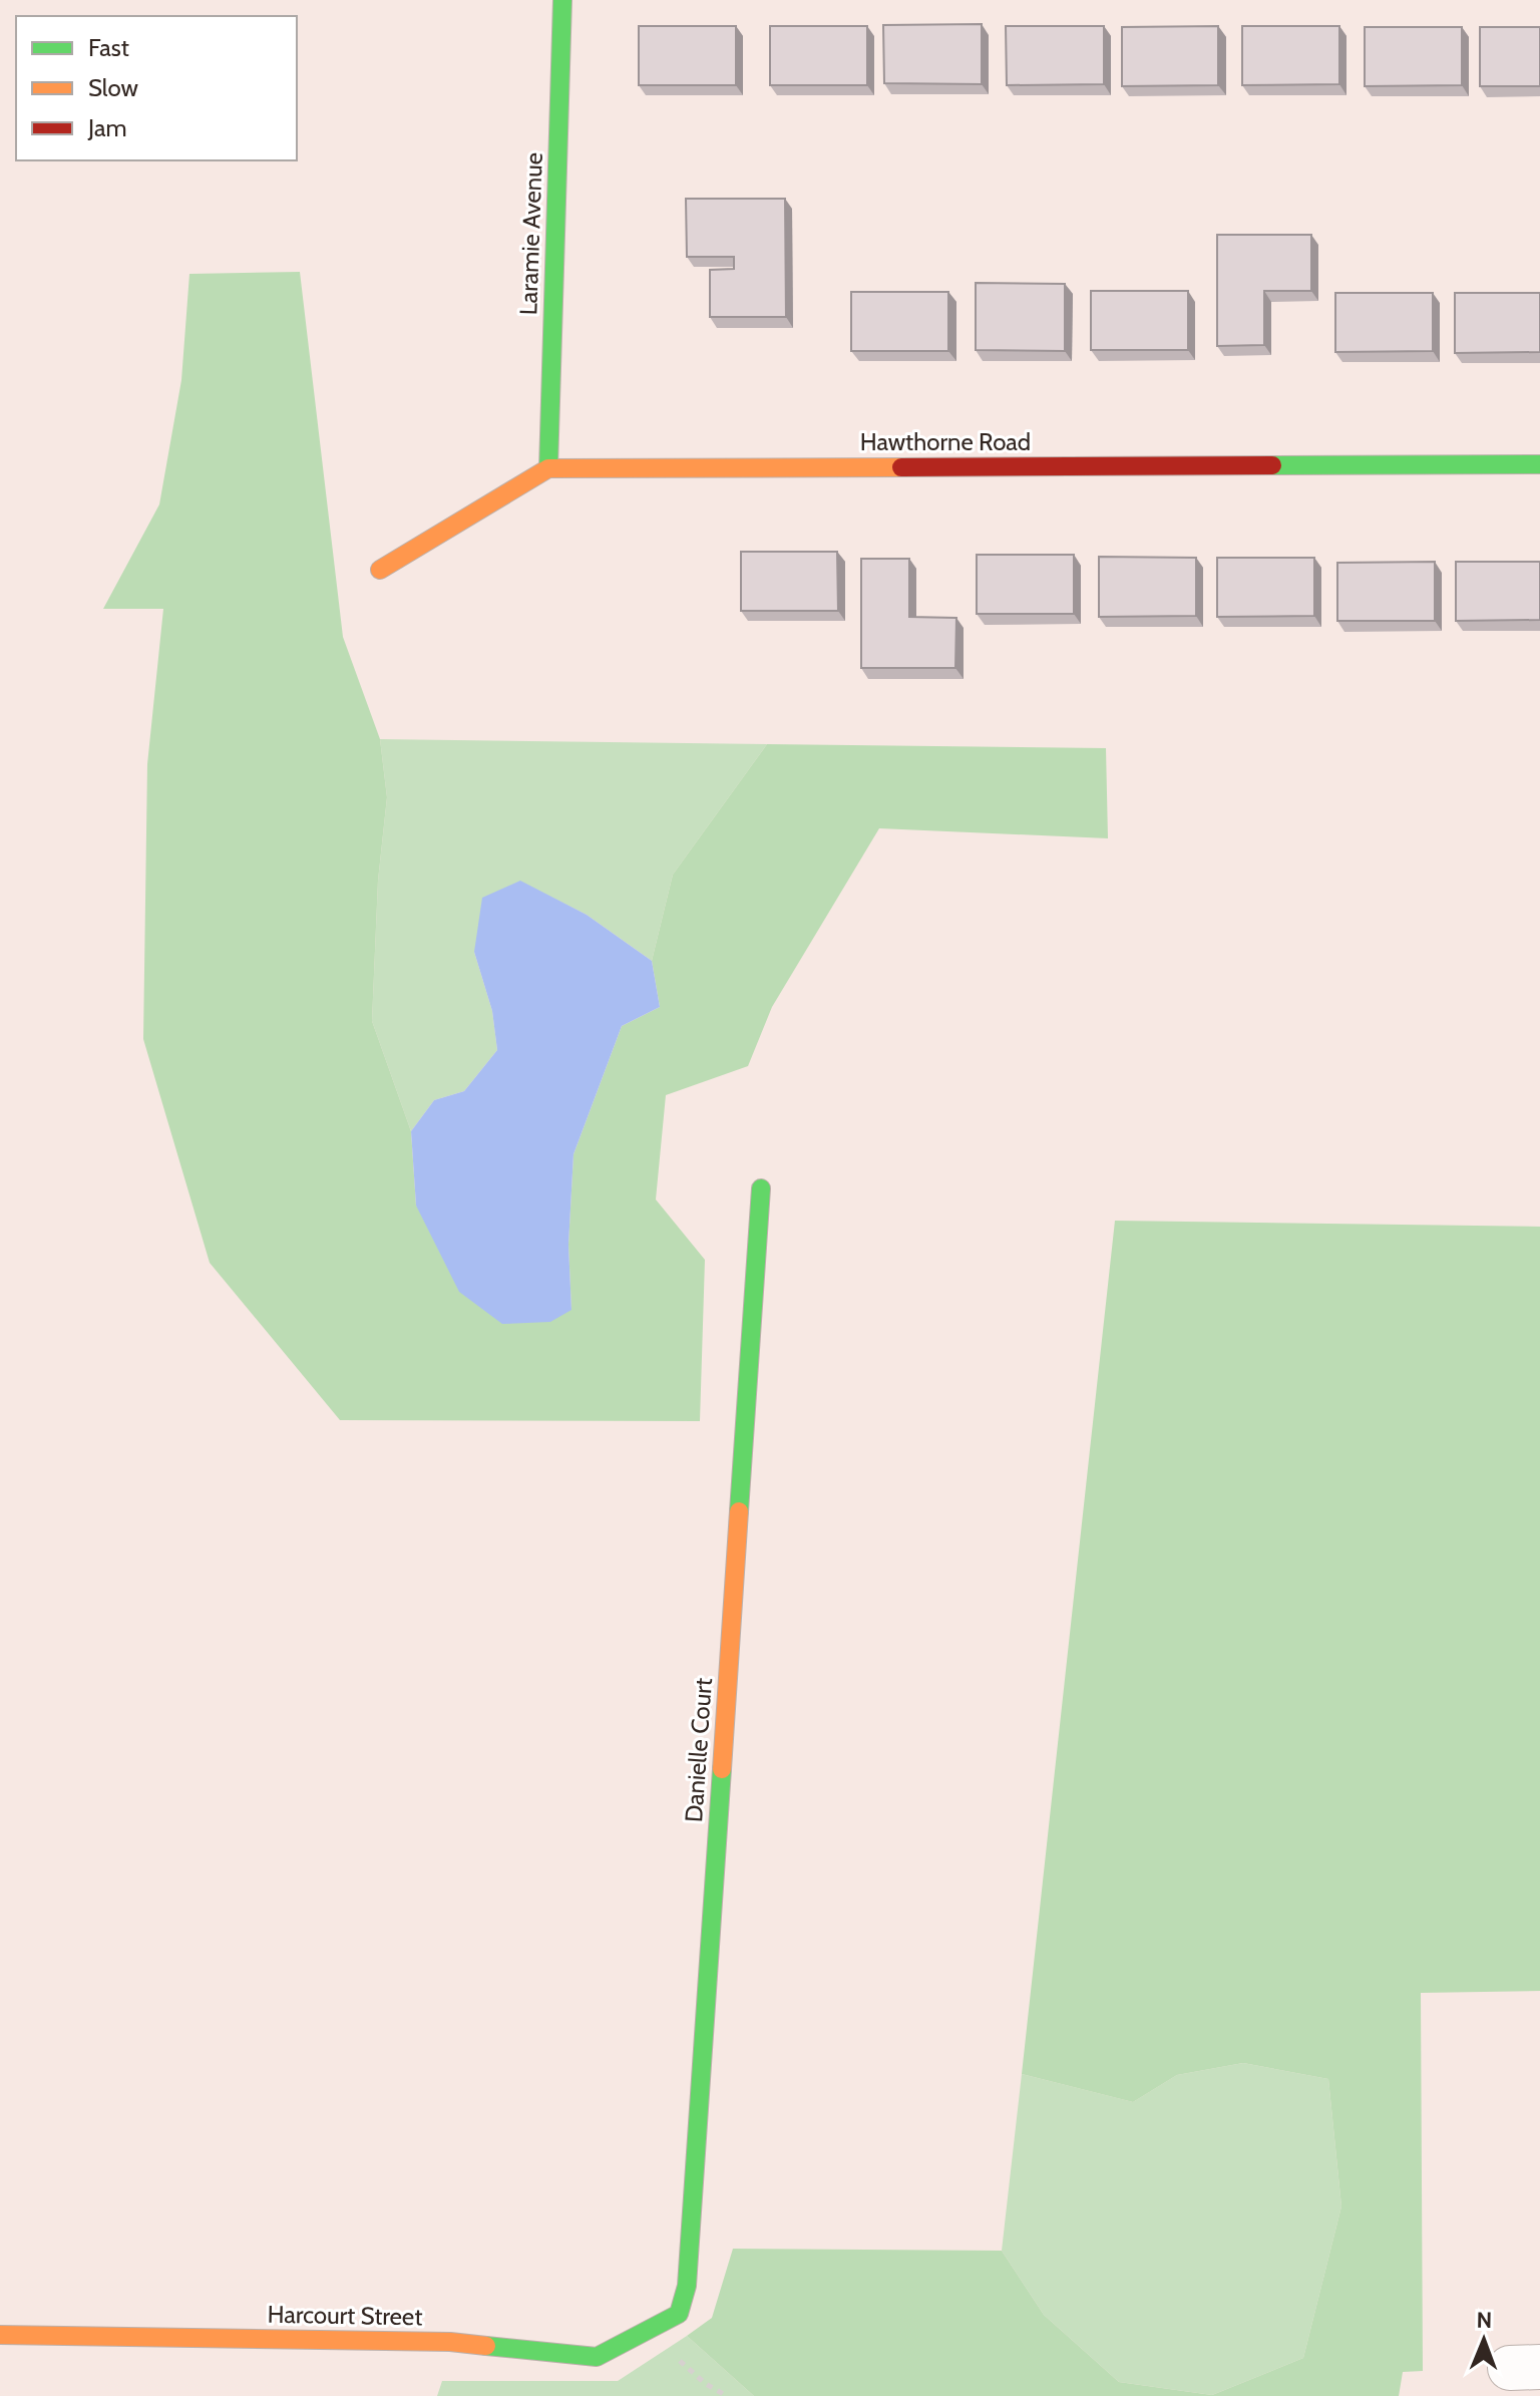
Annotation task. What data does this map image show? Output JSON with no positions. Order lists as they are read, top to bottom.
{
  "streets": {
    "street": [
      "Laramie Avenue",
      "Hawthorne Road",
      "Danielle Court",
      "Harcourt Street"
    ]
  },
  "crossings": [
    ["Laramie Avenue", "Hawthorne Road"],
    ["Danielle Court", "Harcourt Street"]
  ],
  "legend": ["Fast", "Slow", "Jam"],
  "north": "top"
}
